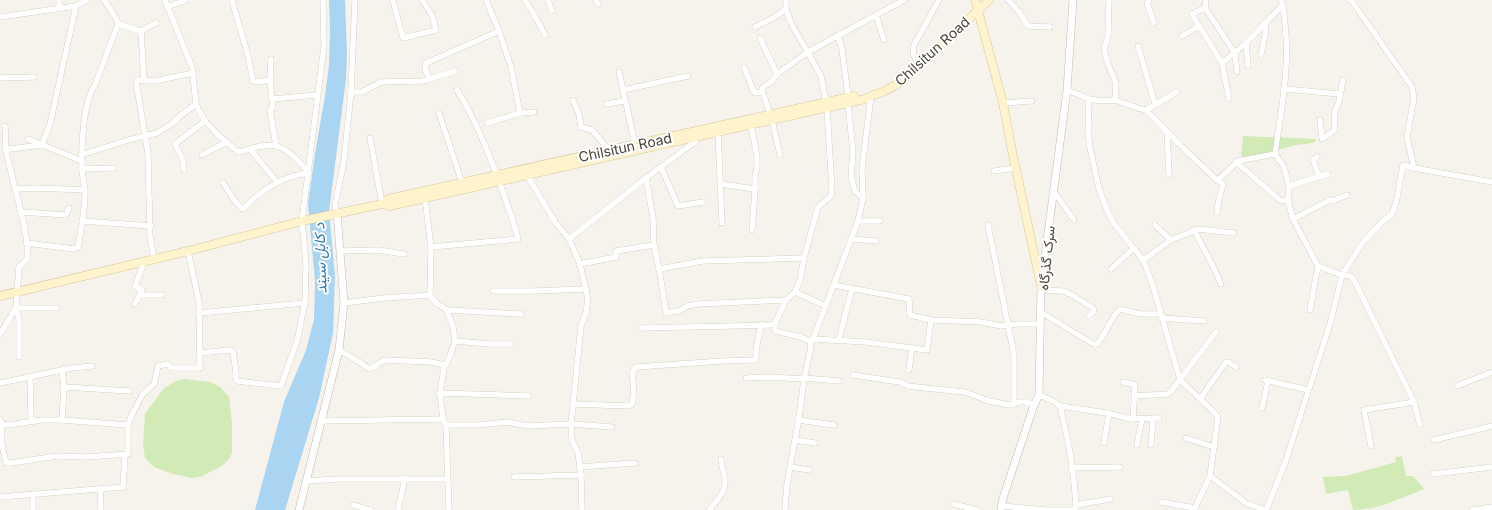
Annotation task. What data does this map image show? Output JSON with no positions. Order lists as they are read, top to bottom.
{
  "streets": {
    "main road": ["Chilsitun Road"],
    "street": ["سرک گذرگاه"]
  },
  "water": ["د کابل سيند"]
}
